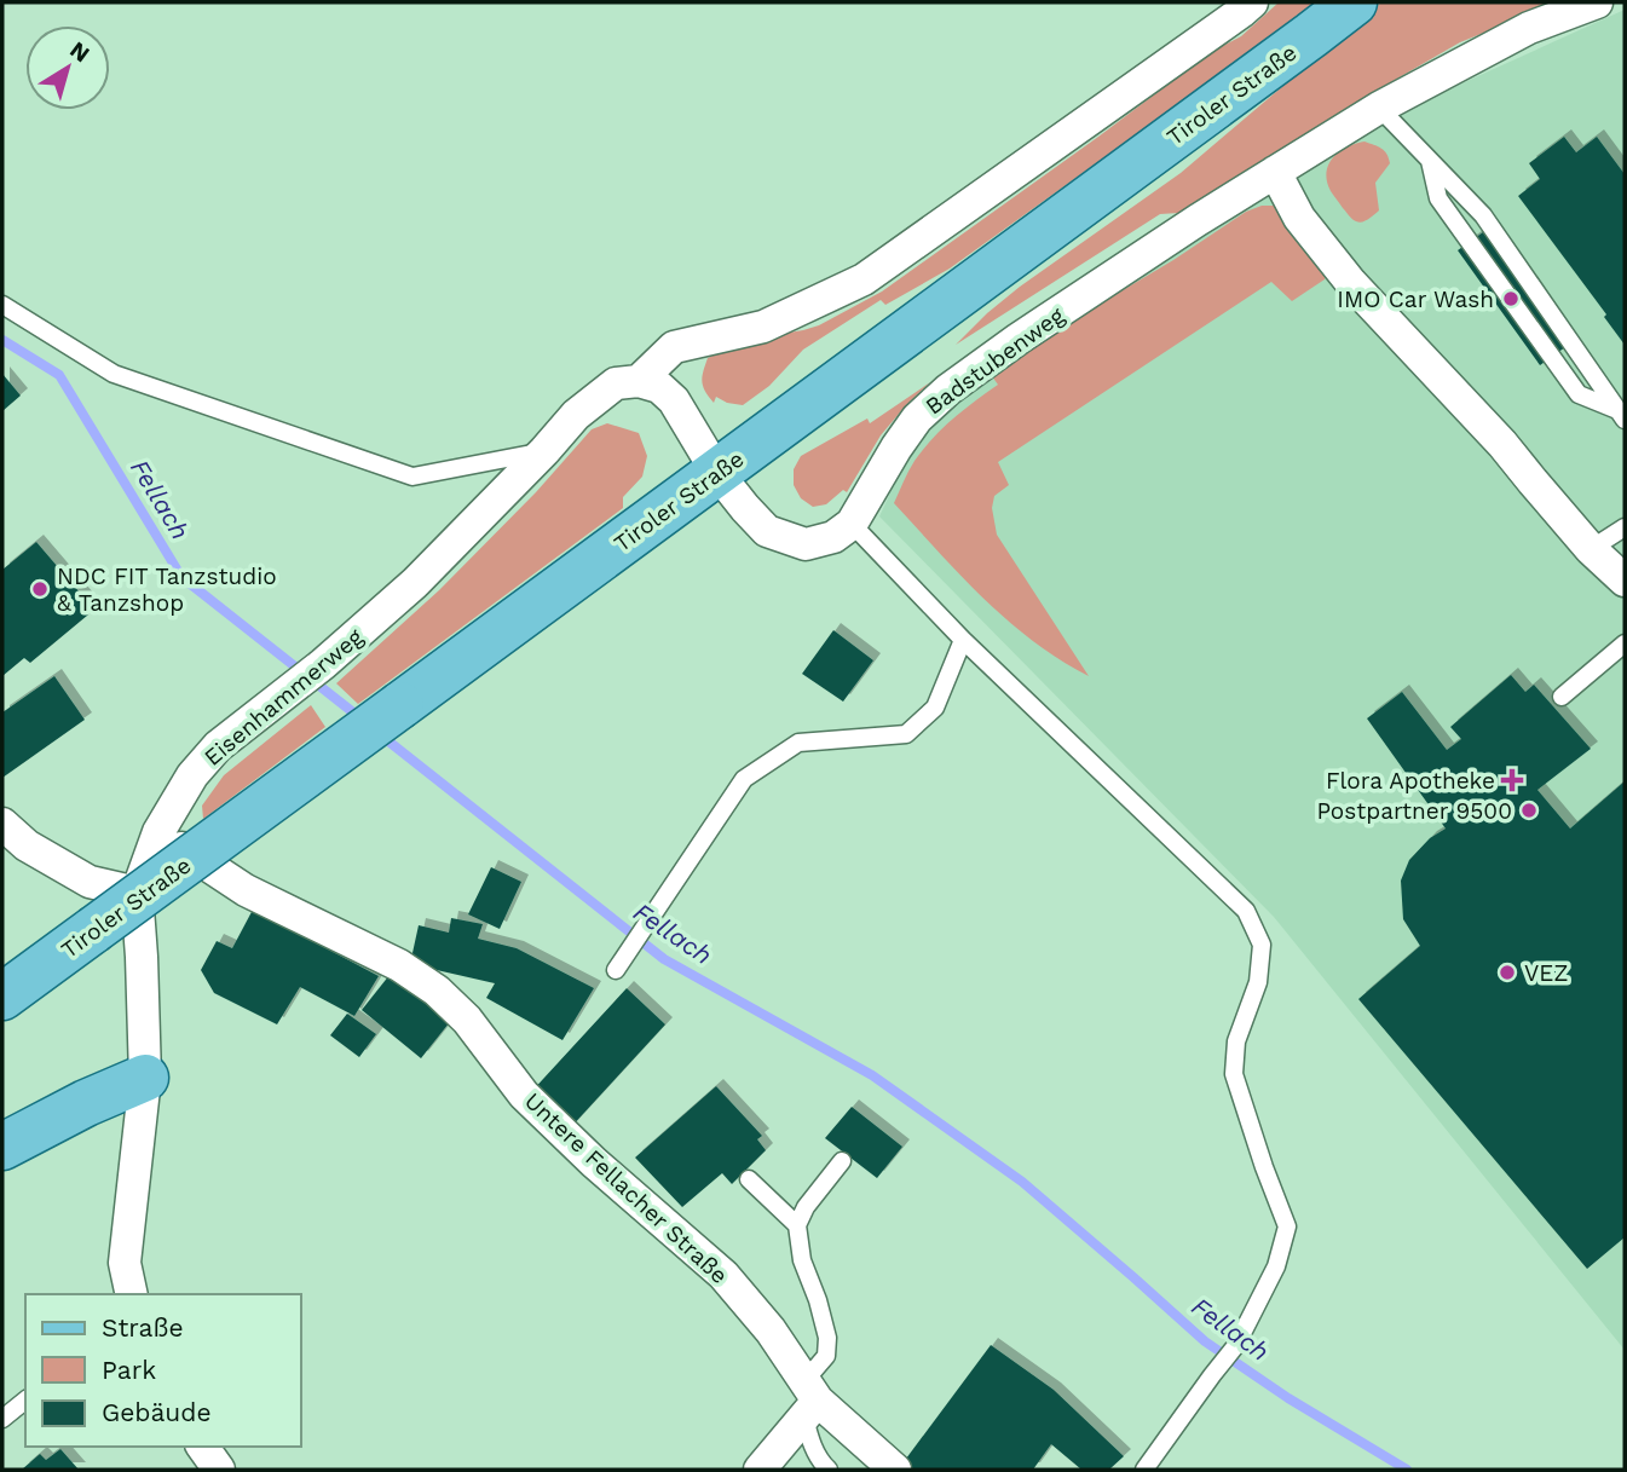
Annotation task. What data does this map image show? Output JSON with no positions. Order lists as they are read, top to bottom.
{
  "streets": {
    "main road": ["Tiroler Straße"],
    "street": ["Badstubenweg", "Eisenhammerweg", "Untere Fellacher Straße"]
  },
  "crossings": [
    ["Eisenhammerweg", "Untere Fellacher Straße"]
  ],
  "water": ["Fellach"],
  "places": {
    "other": [
      "IMO Car Wash",
      "NDC FIT Tanzstudio & Tanzshop",
      "Postpartner 9500",
      "VEZ"
    ],
    "health": ["Flora Apotheke"]
  },
  "legend": ["Straße", "Park", "Gebäude"],
  "north": "top right"
}
